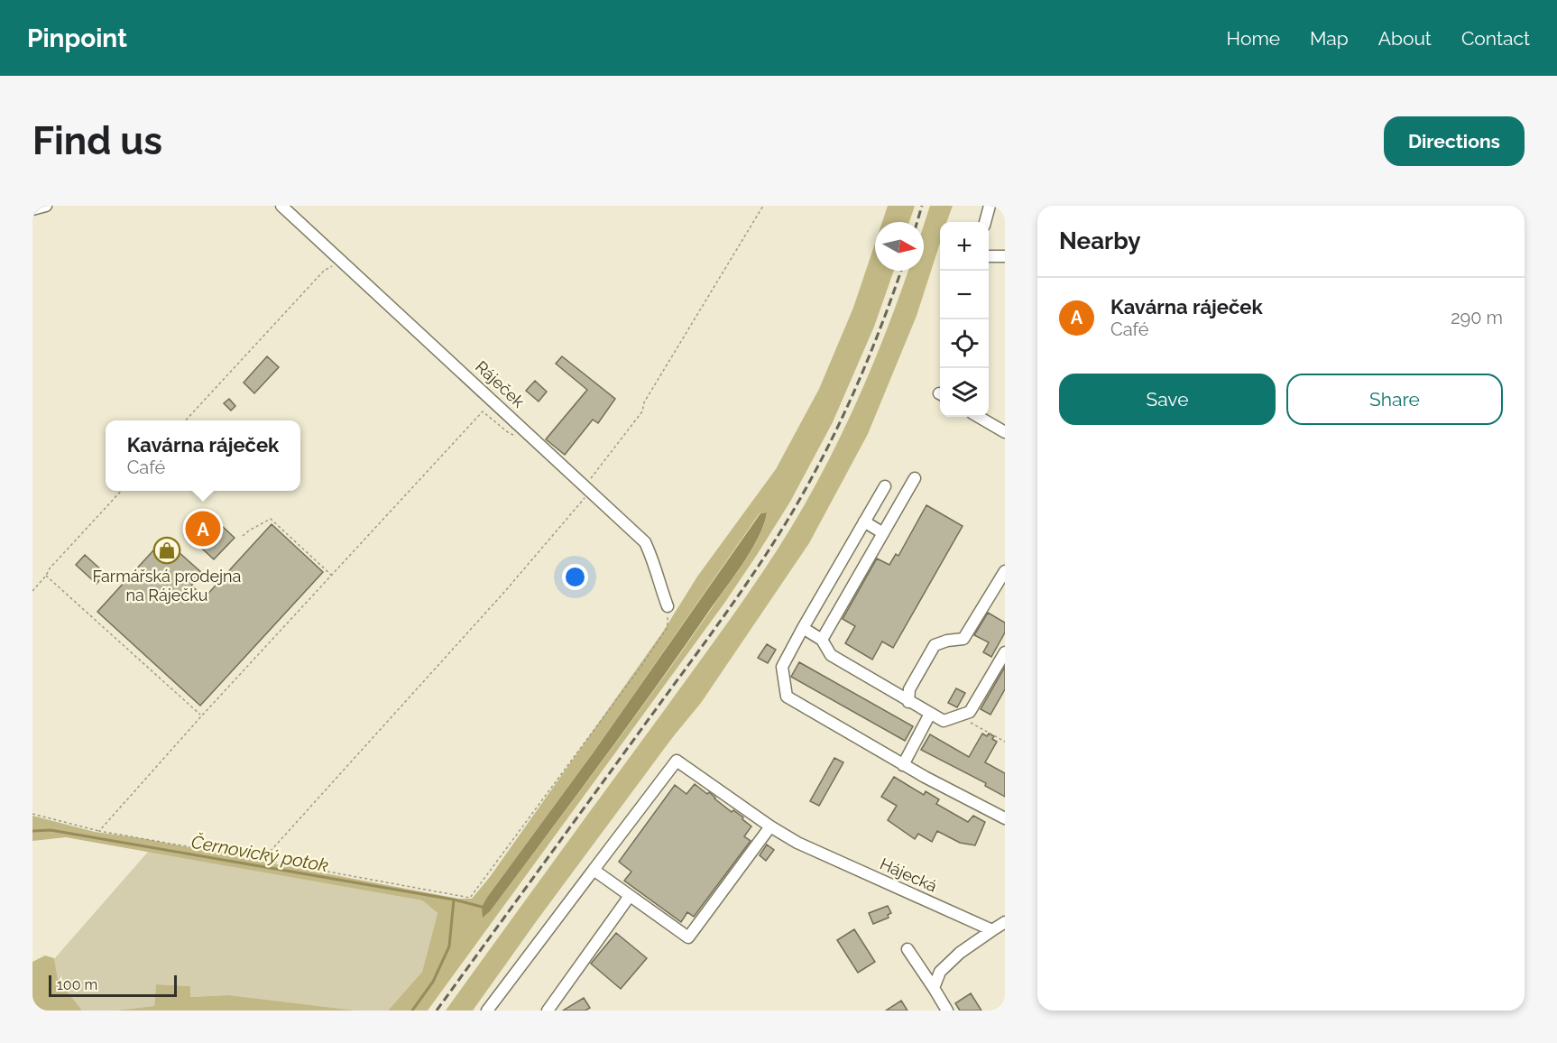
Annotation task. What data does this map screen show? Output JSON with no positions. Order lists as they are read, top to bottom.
{
  "streets": {
    "street": ["Ráječek", "Hájecká"]
  },
  "water": ["Černovický potok"],
  "places": {
    "shop": ["Farmářská prodejna na Ráječku"]
  },
  "scale_bar": "100 m",
  "north": "right",
  "page": {
    "header": "Pinpoint",
    "nav": [
      "Home",
      "Map",
      "About",
      "Contact"
    ],
    "buttons": [
      "Directions",
      ["Save", "Share"]
    ],
    "title": "Find us",
    "heading": "Nearby",
    "map_buttons": ["+", "−"],
    "list": [
      {
        "mark": "A",
        "name": "Kavárna ráječek",
        "note": "Café",
        "value": "290 m"
      }
    ],
    "popup": ["Kavárna ráječek", "Café"],
    "pins": "A",
    "scale": "100 m"
  }
}
